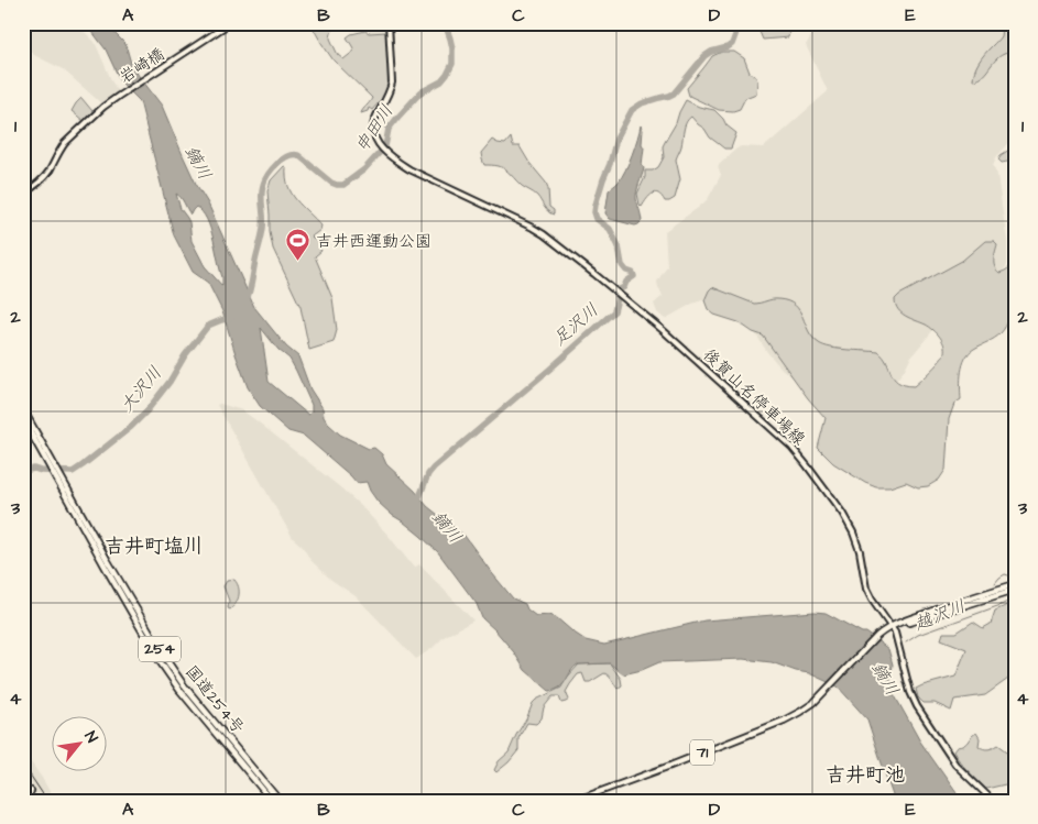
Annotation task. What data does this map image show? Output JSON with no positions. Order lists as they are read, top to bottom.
{
  "streets": {
    "main road": [
      "岩崎橋",
      "後賀山名停車場線",
      "254",
      "国道254号",
      "71"
    ]
  },
  "crossings": [
    ["後賀山名停車場線", "71"]
  ],
  "districts": ["吉井町塩川", "吉井町池"],
  "water": [
    "申田川",
    "鏑川",
    "足沢川",
    "大沢川",
    "越沢川"
  ],
  "places": {
    "sports": ["吉井西運動公園"]
  },
  "north": "top right",
  "grid": {
    "columns": [
      "A",
      "B",
      "C",
      "D",
      "E"
    ],
    "rows": [
      "1",
      "2",
      "3",
      "4"
    ]
  }
}
